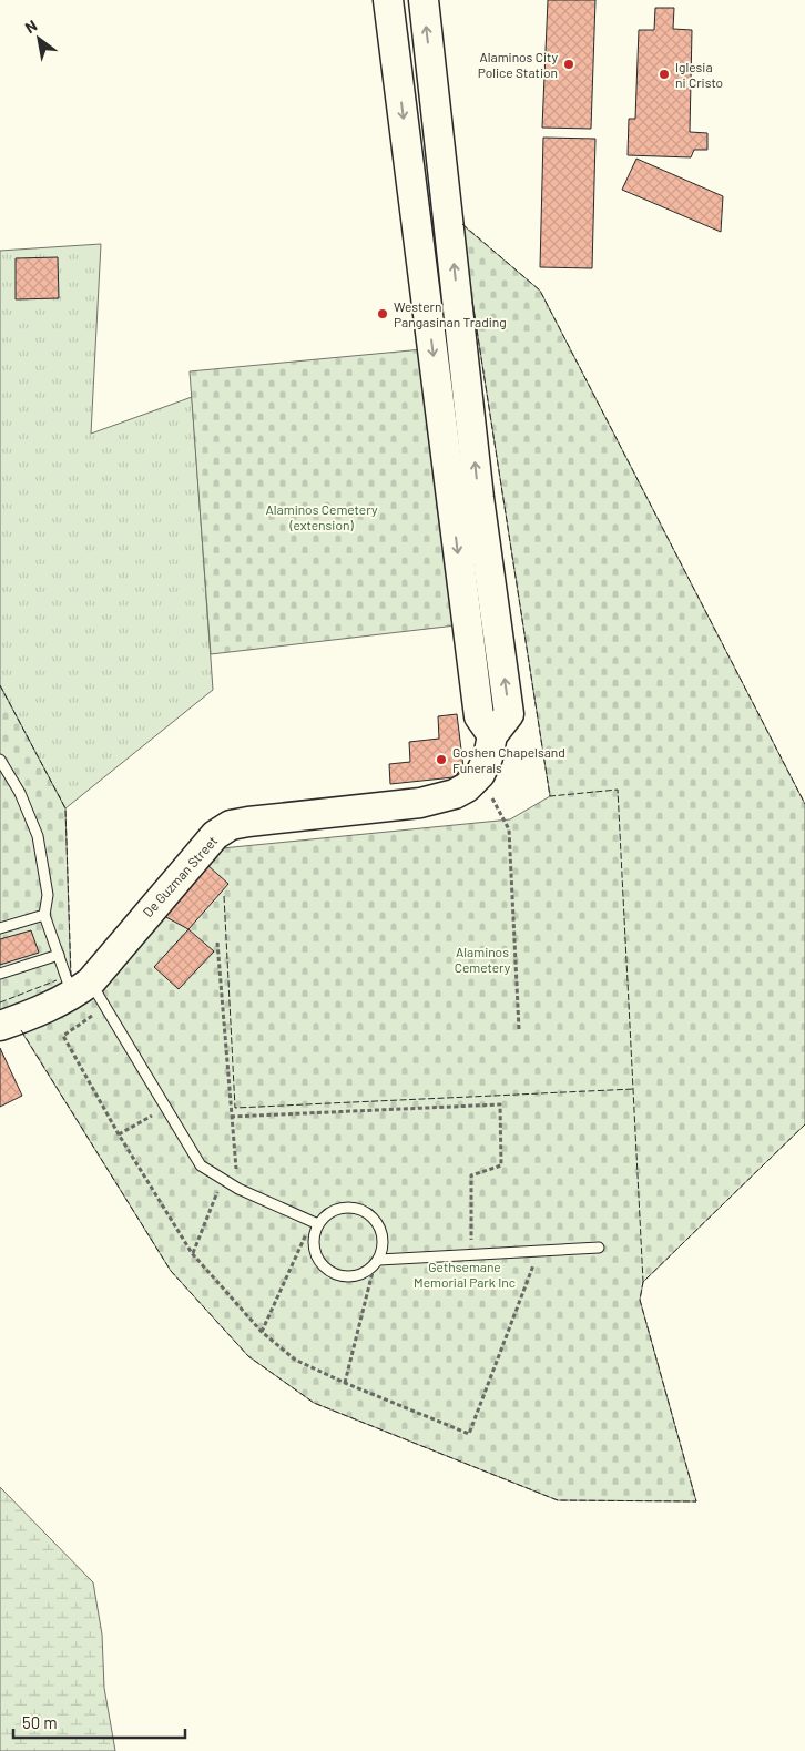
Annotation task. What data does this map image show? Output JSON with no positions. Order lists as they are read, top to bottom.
{
  "streets": {
    "street": ["De Guzman Street"]
  },
  "parks": ["Alaminos Cemetery (extension)", "Alaminos Cemetery", "Gethsemane Memorial Park Inc"],
  "places": [
    "Alaminos City Police Station",
    "Iglesia ni Cristo",
    "Western Pangasinan Trading",
    "Goshen Chapelsand Funerals"
  ],
  "scale_bar": "50 m",
  "north": "top left"
}
